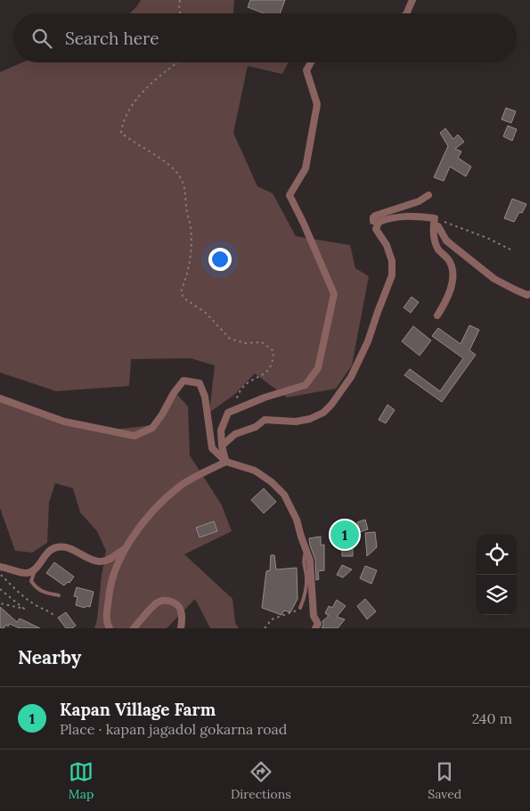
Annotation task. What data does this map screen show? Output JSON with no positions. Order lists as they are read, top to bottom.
{
  "page": {
    "search": "Search here",
    "pins": "1",
    "heading": "Nearby",
    "list": [
      {
        "mark": "1",
        "name": "Kapan Village Farm",
        "note": "Place · kapan jagadol gokarna road",
        "value": "240 m"
      }
    ],
    "nav": ["Map", "Directions", "Saved"]
  }
}
